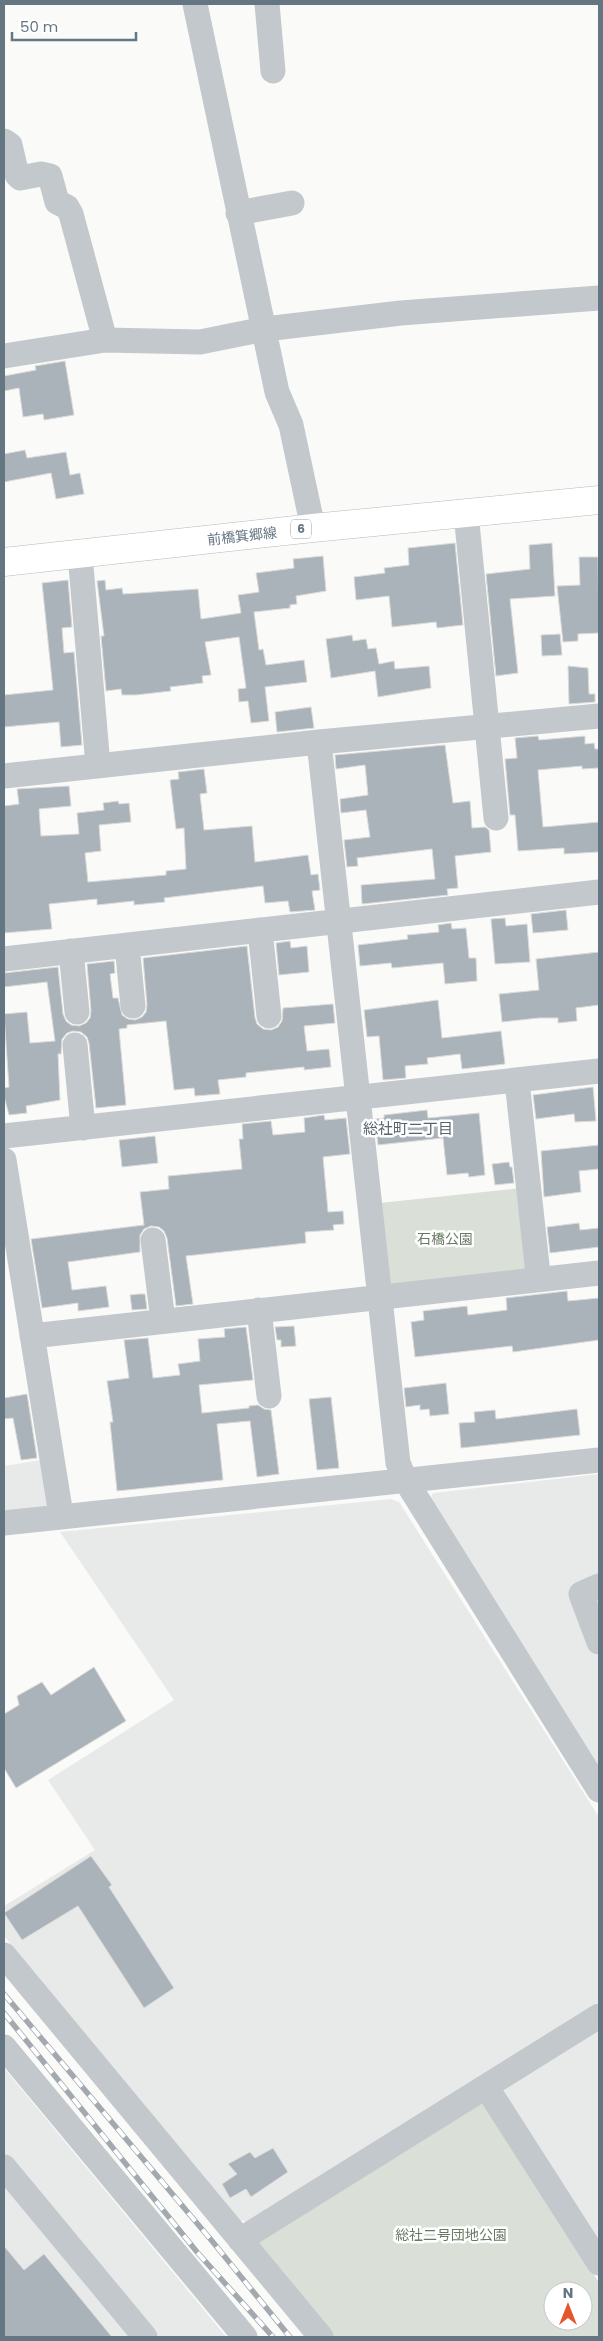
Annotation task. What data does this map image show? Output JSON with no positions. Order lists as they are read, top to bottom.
{
  "streets": {
    "main road": ["6", "前橋箕郷線"]
  },
  "districts": ["総社町二丁目"],
  "parks": ["石橋公園", "総社二号団地公園"],
  "scale_bar": "50 m",
  "north": "top"
}
